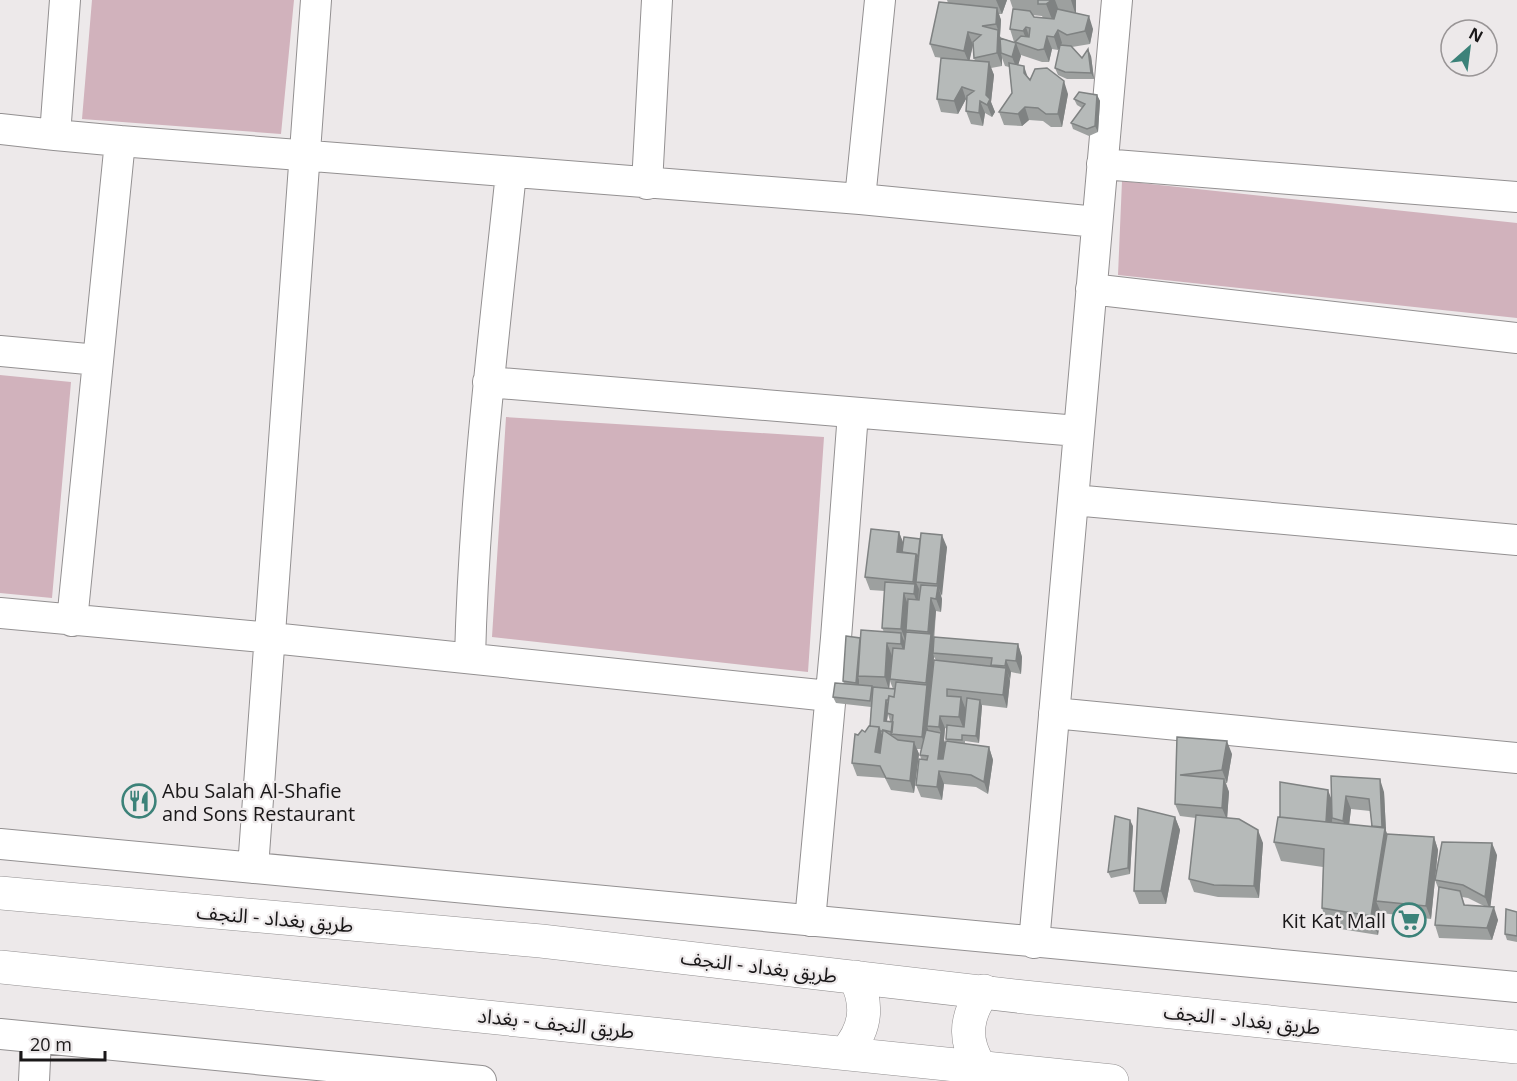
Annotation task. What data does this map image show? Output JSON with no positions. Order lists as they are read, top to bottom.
{
  "streets": {
    "main road": ["طريق بغداد - النجف", "طريق النجف - بغداد"]
  },
  "places": {
    "restaurant": ["Abu Salah Al-Shafie and Sons Restaurant"],
    "supermarket": ["Kit Kat Mall"]
  },
  "scale_bar": "20 m",
  "north": "top right"
}
